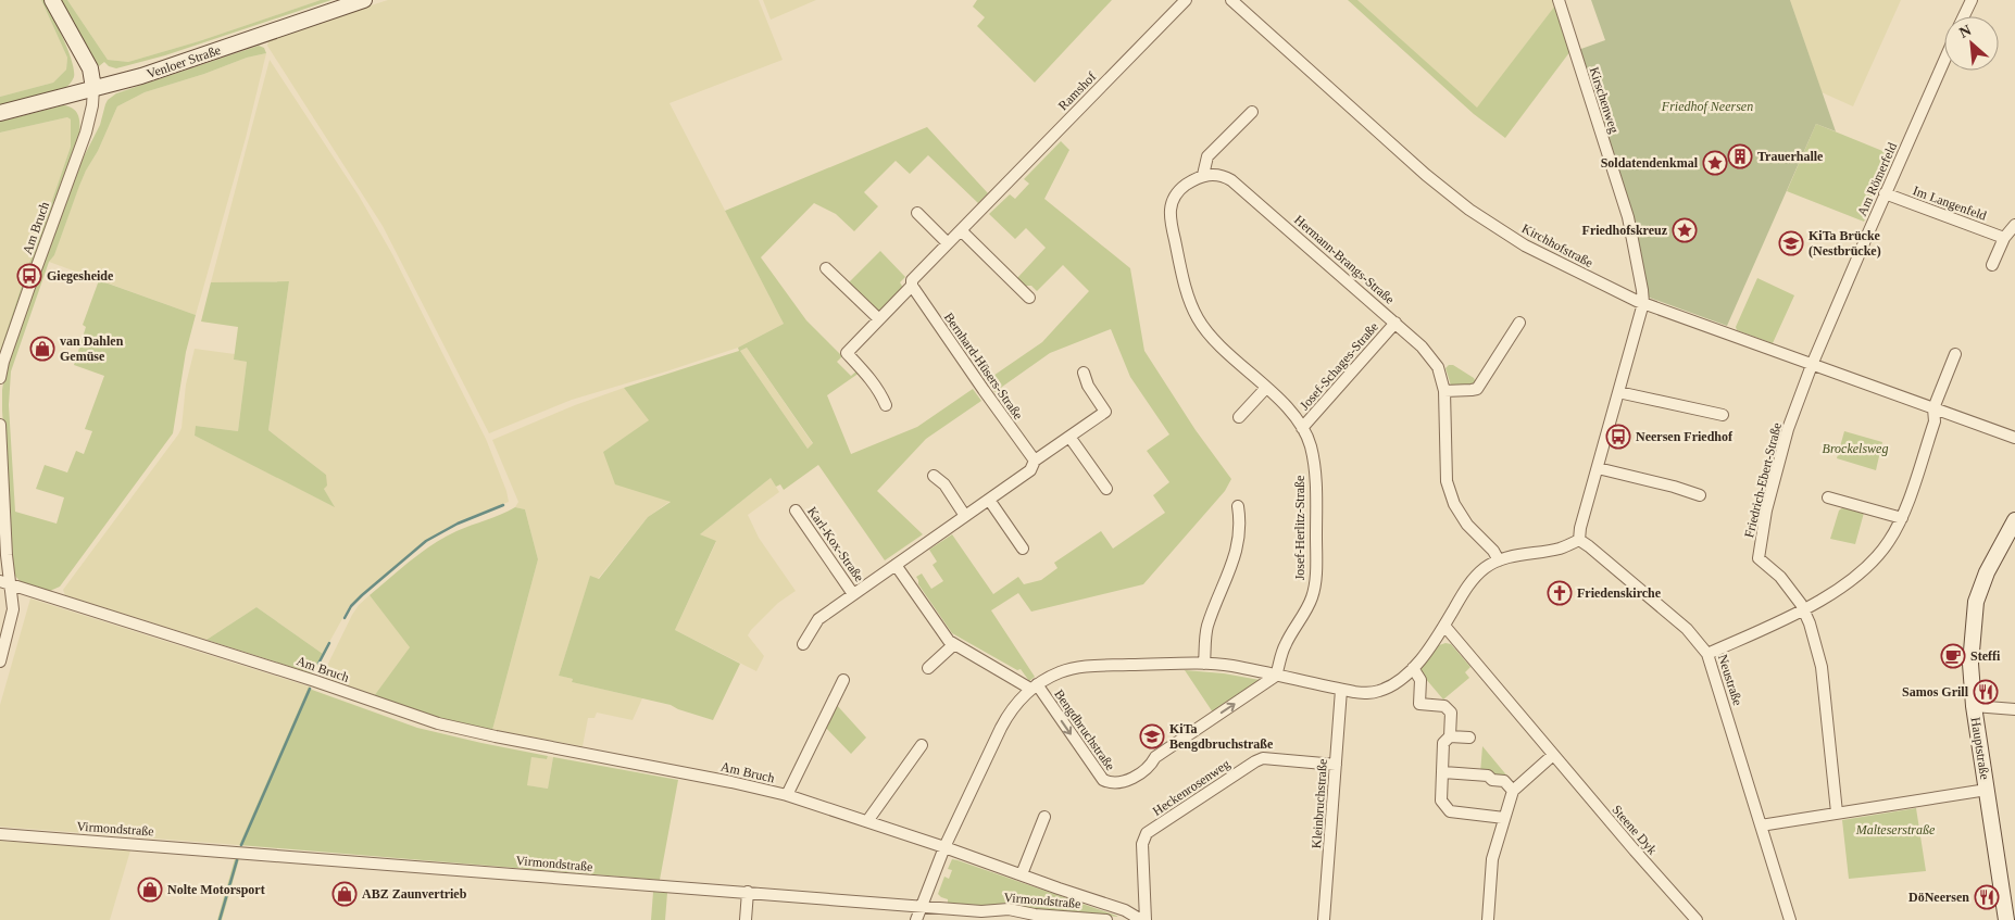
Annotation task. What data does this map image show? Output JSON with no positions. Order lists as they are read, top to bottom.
{
  "streets": {
    "main road": ["Venloer Straße", "Hauptstraße"],
    "street": [
      "Ramshof",
      "Kirschenweg",
      "Am Römerfeld",
      "Im Langenfeld",
      "Am Bruch",
      "Kirchhofstraße",
      "Hermann-Brangs-Straße",
      "Bernhard-Hüsers-Straße",
      "Josef-Schages-Straße",
      "Friedrich-Ebert-Straße",
      "Josef-Herlitz-Straße",
      "Karl-Kox-Straße",
      "Neustraße",
      "Bengdbruchstraße",
      "Heckenrosenweg",
      "Kleinbruchstraße",
      "Virmondstraße",
      "Steene Dyk"
    ]
  },
  "crossings": [
    ["Venloer Straße", "Am Bruch"],
    ["Kirschenweg", "Kirchhofstraße"],
    ["Am Römerfeld", "Im Langenfeld"],
    ["Am Römerfeld", "Kirchhofstraße"],
    ["Am Römerfeld", "Friedrich-Ebert-Straße"],
    ["Am Bruch", "Bengdbruchstraße"],
    ["Kirchhofstraße", "Friedrich-Ebert-Straße"],
    ["Hermann-Brangs-Straße", "Josef-Schages-Straße"],
    ["Hermann-Brangs-Straße", "Josef-Herlitz-Straße"],
    ["Hermann-Brangs-Straße", "Bengdbruchstraße"],
    ["Bernhard-Hüsers-Straße", "Karl-Kox-Straße"],
    ["Josef-Schages-Straße", "Josef-Herlitz-Straße"],
    ["Josef-Herlitz-Straße", "Bengdbruchstraße"],
    ["Neustraße", "Bengdbruchstraße"],
    ["Bengdbruchstraße", "Kleinbruchstraße"],
    ["Bengdbruchstraße", "Virmondstraße"],
    ["Bengdbruchstraße", "Steene Dyk"],
    ["Heckenrosenweg", "Kleinbruchstraße"]
  ],
  "parks": ["Friedhof Neersen", "Brockelsweg", "Malteserstraße"],
  "places": {
    "building": ["Trauerhalle"],
    "place": ["Soldatendenkmal", "Friedhofskreuz"],
    "school or university": ["KiTa Brücke (Nestbrücke)", "KiTa Bengdbruchstraße"],
    "bus stop": ["Giegesheide", "Neersen Friedhof"],
    "shop": ["van Dahlen Gemüse", "Nolte Motorsport", "ABZ Zaunvertrieb"],
    "church": ["Friedenskirche"],
    "cafe": ["Steffi"],
    "restaurant": ["Samos Grill", "DöNeersen"]
  },
  "north": "top left"
}
